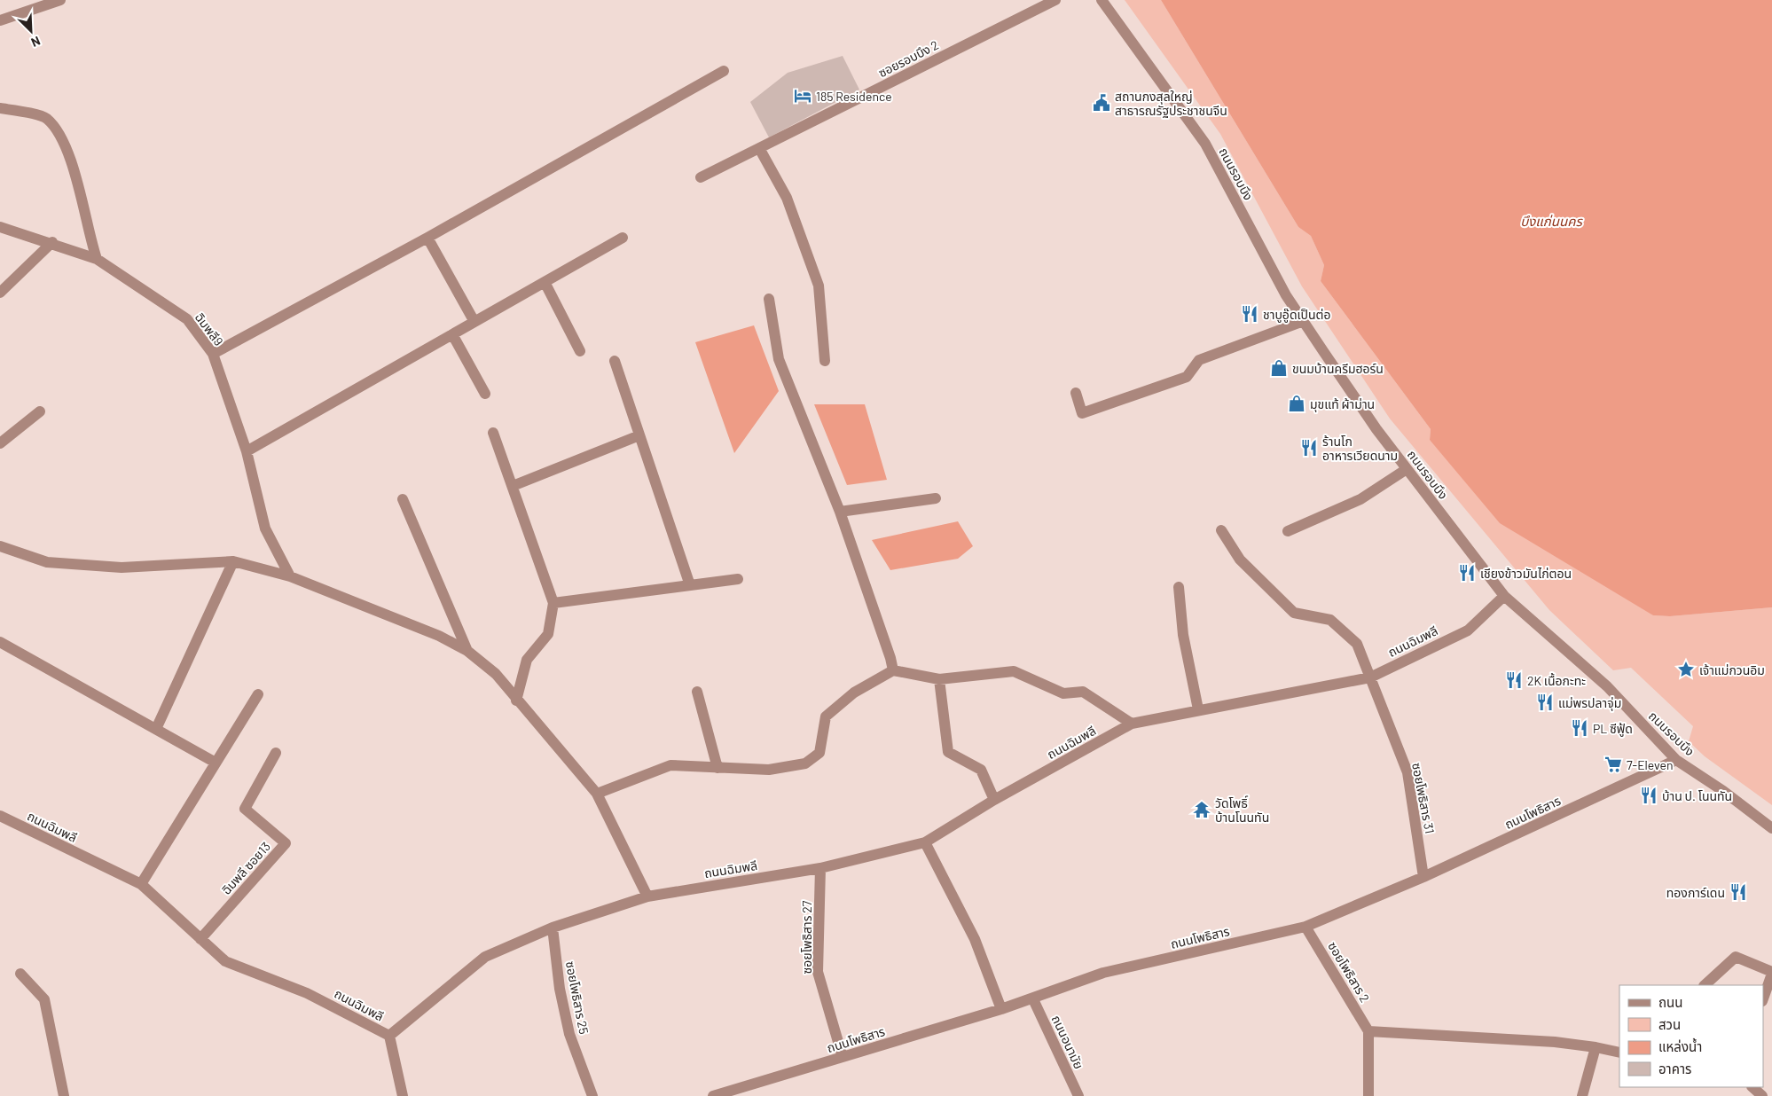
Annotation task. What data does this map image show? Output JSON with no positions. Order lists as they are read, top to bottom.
{
  "streets": {
    "street": [
      "ซอยรอบบึง 2",
      "ถนนรอบบึง",
      "ฉิมพลี9",
      "ถนนฉิมพลี",
      "ซอยโพธิสาร 31",
      "ถนนโพธิสาร",
      "ฉิมพลี ซอย13",
      "ซอยโพธิสาร 27",
      "ซอยโพธิสาร 2",
      "ซอยโพธิสาร 25",
      "ถนนอนามัย"
    ]
  },
  "crossings": [
    ["ถนนรอบบึง", "ถนนฉิมพลี"],
    ["ถนนรอบบึง", "ถนนโพธิสาร"],
    ["ถนนฉิมพลี", "ซอยโพธิสาร 31"],
    ["ถนนฉิมพลี", "ฉิมพลี ซอย13"],
    ["ถนนฉิมพลี", "ซอยโพธิสาร 27"],
    ["ถนนฉิมพลี", "ซอยโพธิสาร 25"],
    ["ซอยโพธิสาร 31", "ถนนโพธิสาร"],
    ["ถนนโพธิสาร", "ซอยโพธิสาร 27"],
    ["ถนนโพธิสาร", "ซอยโพธิสาร 2"],
    ["ถนนโพธิสาร", "ถนนอนามัย"]
  ],
  "water": ["บึงแก่นนคร"],
  "places": {
    "hotel": ["185 Residence"],
    "public building": ["สถานกงสุลใหญ่ สาธารณรัฐประชาชนจีน"],
    "restaurant": [
      "ชาบูอู๊ดเป็นต่อ",
      "ร้านโก อาหารเวียดนาม",
      "เชียงข้าวมันไก่ตอน",
      "2K เนื้อกะทะ",
      "แม่พรปลาจุ่ม",
      "PL ซีฟู้ด",
      "บ้าน ป. โนนทัน",
      "ทองการ์เดน"
    ],
    "shop": ["ขนมบ้านครีมฮอร์น", "มุขแท้ ผ้าม่าน"],
    "place": ["เจ้าแม่กวนอิม"],
    "supermarket": ["7-Eleven"],
    "temple": ["วัดโพธิ์ บ้านโนนทัน"]
  },
  "legend": [
    "ถนน",
    "สวน",
    "แหล่งน้ำ",
    "อาคาร"
  ],
  "north": "bottom right"
}
